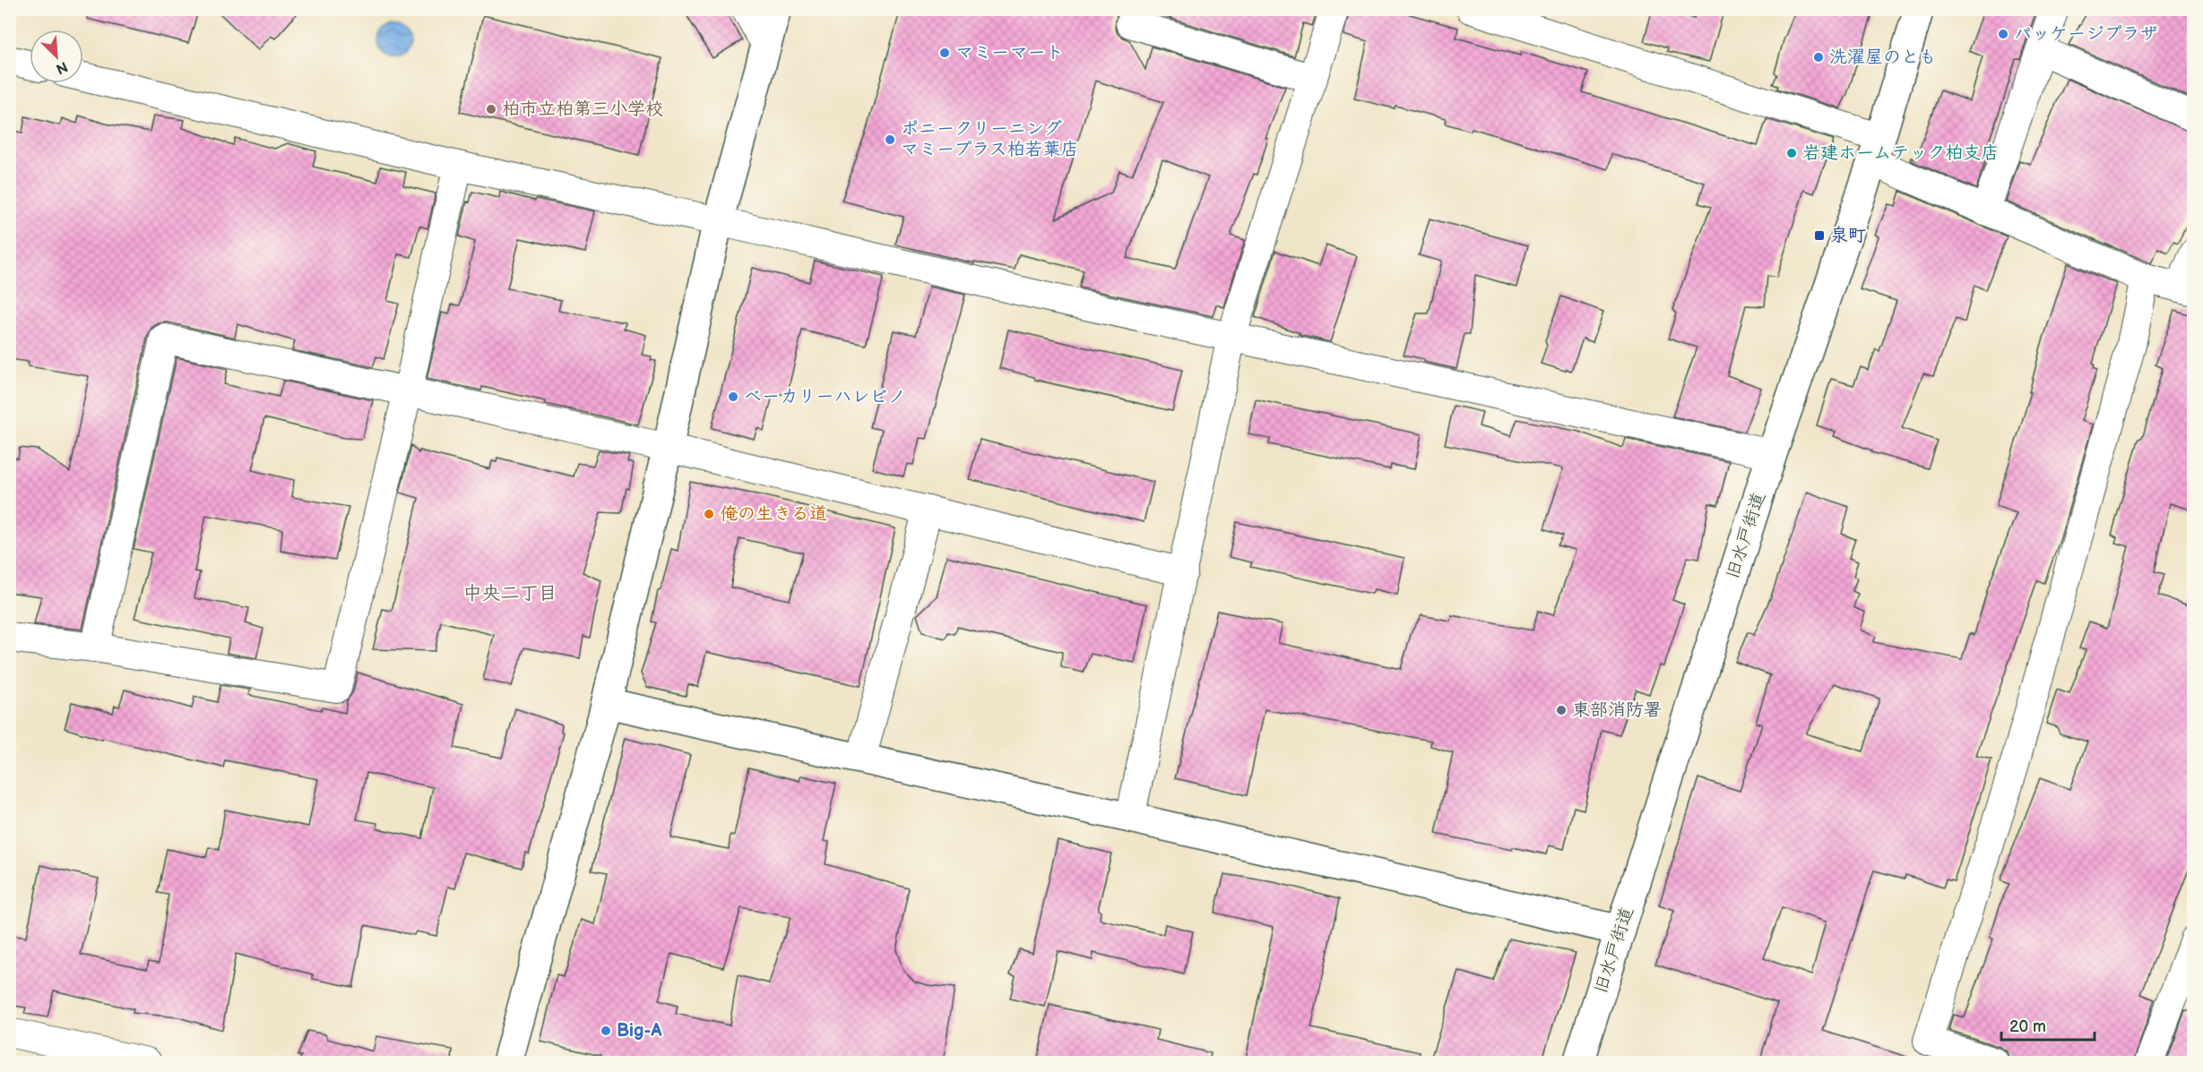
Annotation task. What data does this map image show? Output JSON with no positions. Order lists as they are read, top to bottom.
{
  "streets": {
    "street": ["旧水戸街道"]
  },
  "districts": ["中央二丁目"],
  "places": {
    "other": [
      "パッケージプラザ",
      "マミーマート",
      "洗濯屋のとも",
      "柏市立柏第三小学校",
      "ポニークリーニング マミープラス柏若葉店",
      "岩建ホームテック柏支店",
      "ベーカリーハレビノ",
      "俺の生きる道",
      "東部消防署",
      "Big-A"
    ],
    "transit": ["泉町"]
  },
  "scale_bar": "20 m",
  "north": "bottom right"
}
